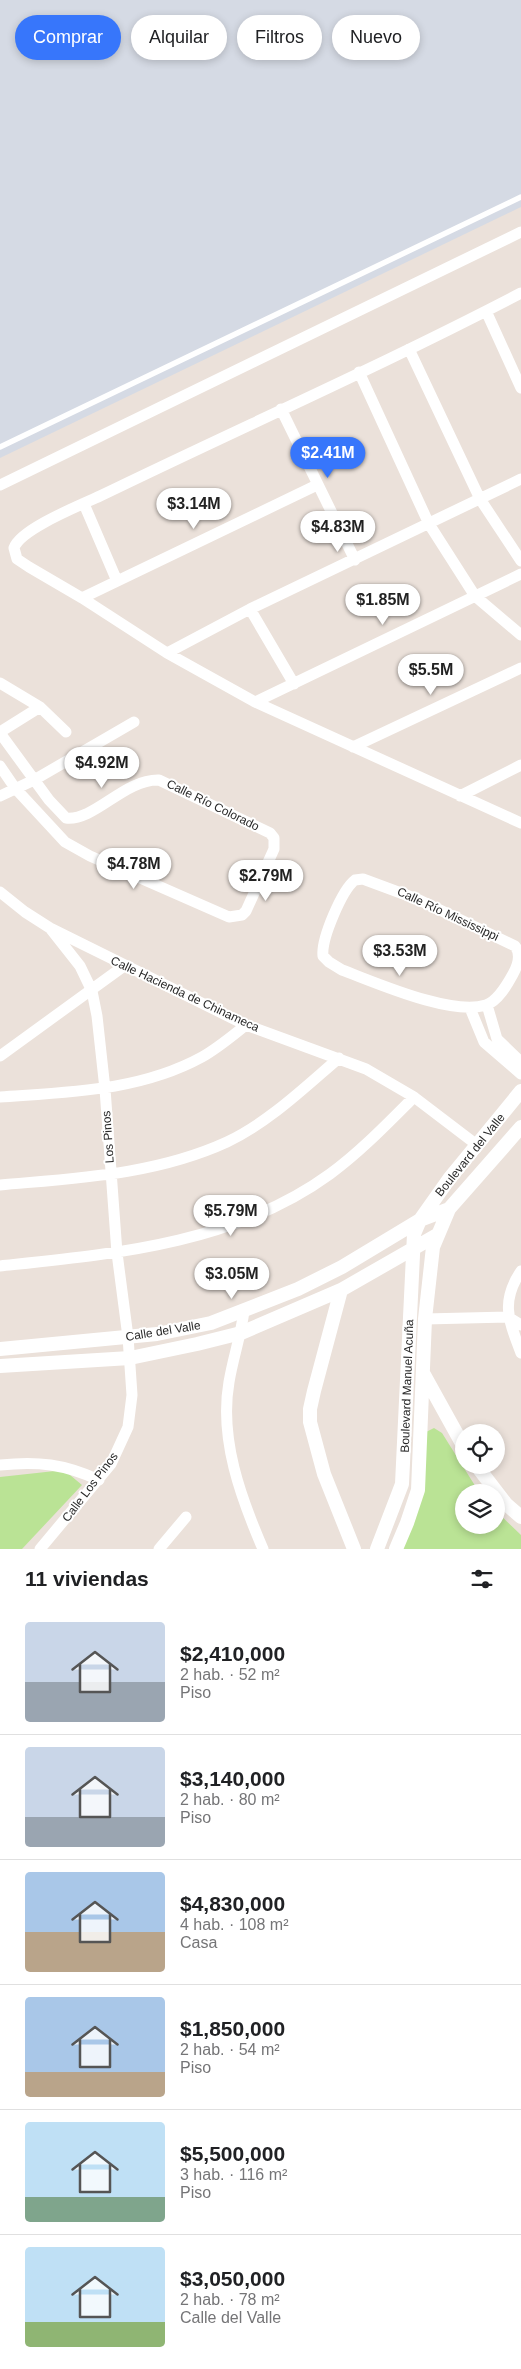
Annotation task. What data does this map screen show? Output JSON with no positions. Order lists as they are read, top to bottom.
{
  "streets": {
    "street": [
      "Calle Río Colorado",
      "Calle Río Mississippi",
      "Calle Hacienda de Chinameca",
      "Los Pinos",
      "Boulevard del Valle",
      "Calle del Valle",
      "Boulevard Manuel Acuña",
      "Calle Los Pinos"
    ]
  },
  "crossings": [
    ["Calle Hacienda de Chinameca", "Los Pinos"],
    ["Calle Hacienda de Chinameca", "Boulevard del Valle"],
    ["Los Pinos", "Calle del Valle"],
    ["Los Pinos", "Calle Los Pinos"],
    ["Boulevard del Valle", "Calle del Valle"],
    ["Boulevard del Valle", "Boulevard Manuel Acuña"],
    ["Calle del Valle", "Boulevard Manuel Acuña"],
    ["Calle del Valle", "Calle Los Pinos"]
  ],
  "page": {
    "chip": [
      "Comprar",
      "Alquilar",
      "Filtros",
      "Nuevo"
    ],
    "price": [
      "$2.41M",
      "$3.14M",
      "$4.83M",
      "$1.85M",
      "$5.5M",
      "$4.92M",
      "$4.78M",
      "$2.79M",
      "$3.53M",
      "$5.79M",
      "$3.05M"
    ],
    "heading": "11 viviendas",
    "list": [
      {
        "name": "$2,410,000",
        "note": "2 hab. · 52 m² · Piso"
      },
      {
        "name": "$3,140,000",
        "note": "2 hab. · 80 m² · Piso"
      },
      {
        "name": "$4,830,000",
        "note": "4 hab. · 108 m² · Casa"
      },
      {
        "name": "$1,850,000",
        "note": "2 hab. · 54 m² · Piso"
      },
      {
        "name": "$5,500,000",
        "note": "3 hab. · 116 m² · Piso"
      },
      {
        "name": "$3,050,000",
        "note": "2 hab. · 78 m² · Calle del Valle"
      }
    ]
  }
}
